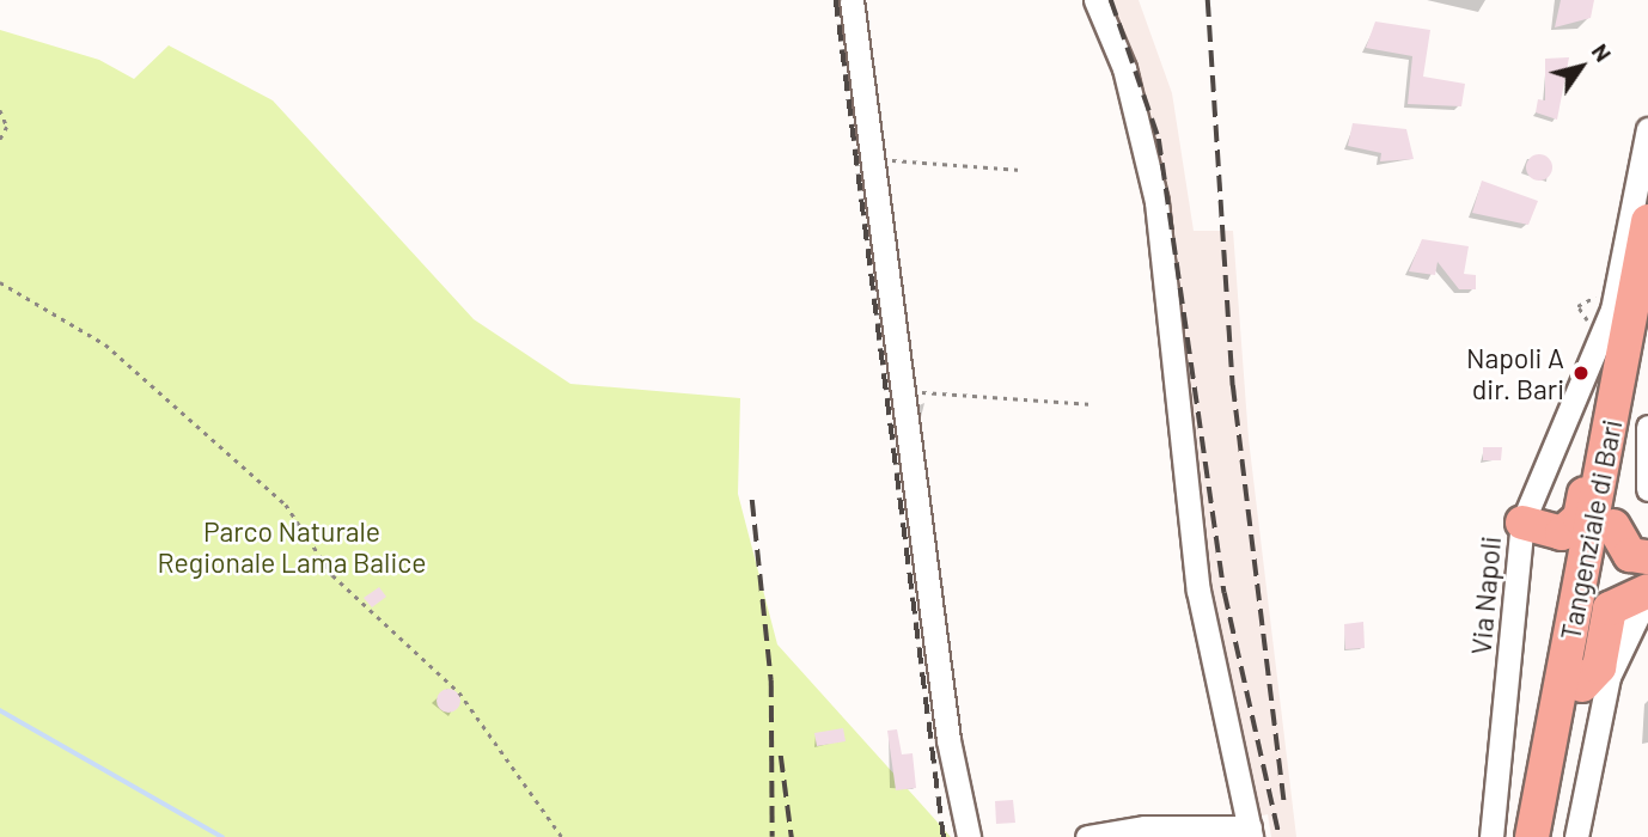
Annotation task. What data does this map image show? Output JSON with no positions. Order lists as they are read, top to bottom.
{
  "streets": {
    "highway": ["Tangenziale di Bari"],
    "street": ["Via Napoli"]
  },
  "parks": ["Parco Naturale Regionale Lama Balice"],
  "places": ["Napoli A dir. Bari"],
  "north": "top right"
}
